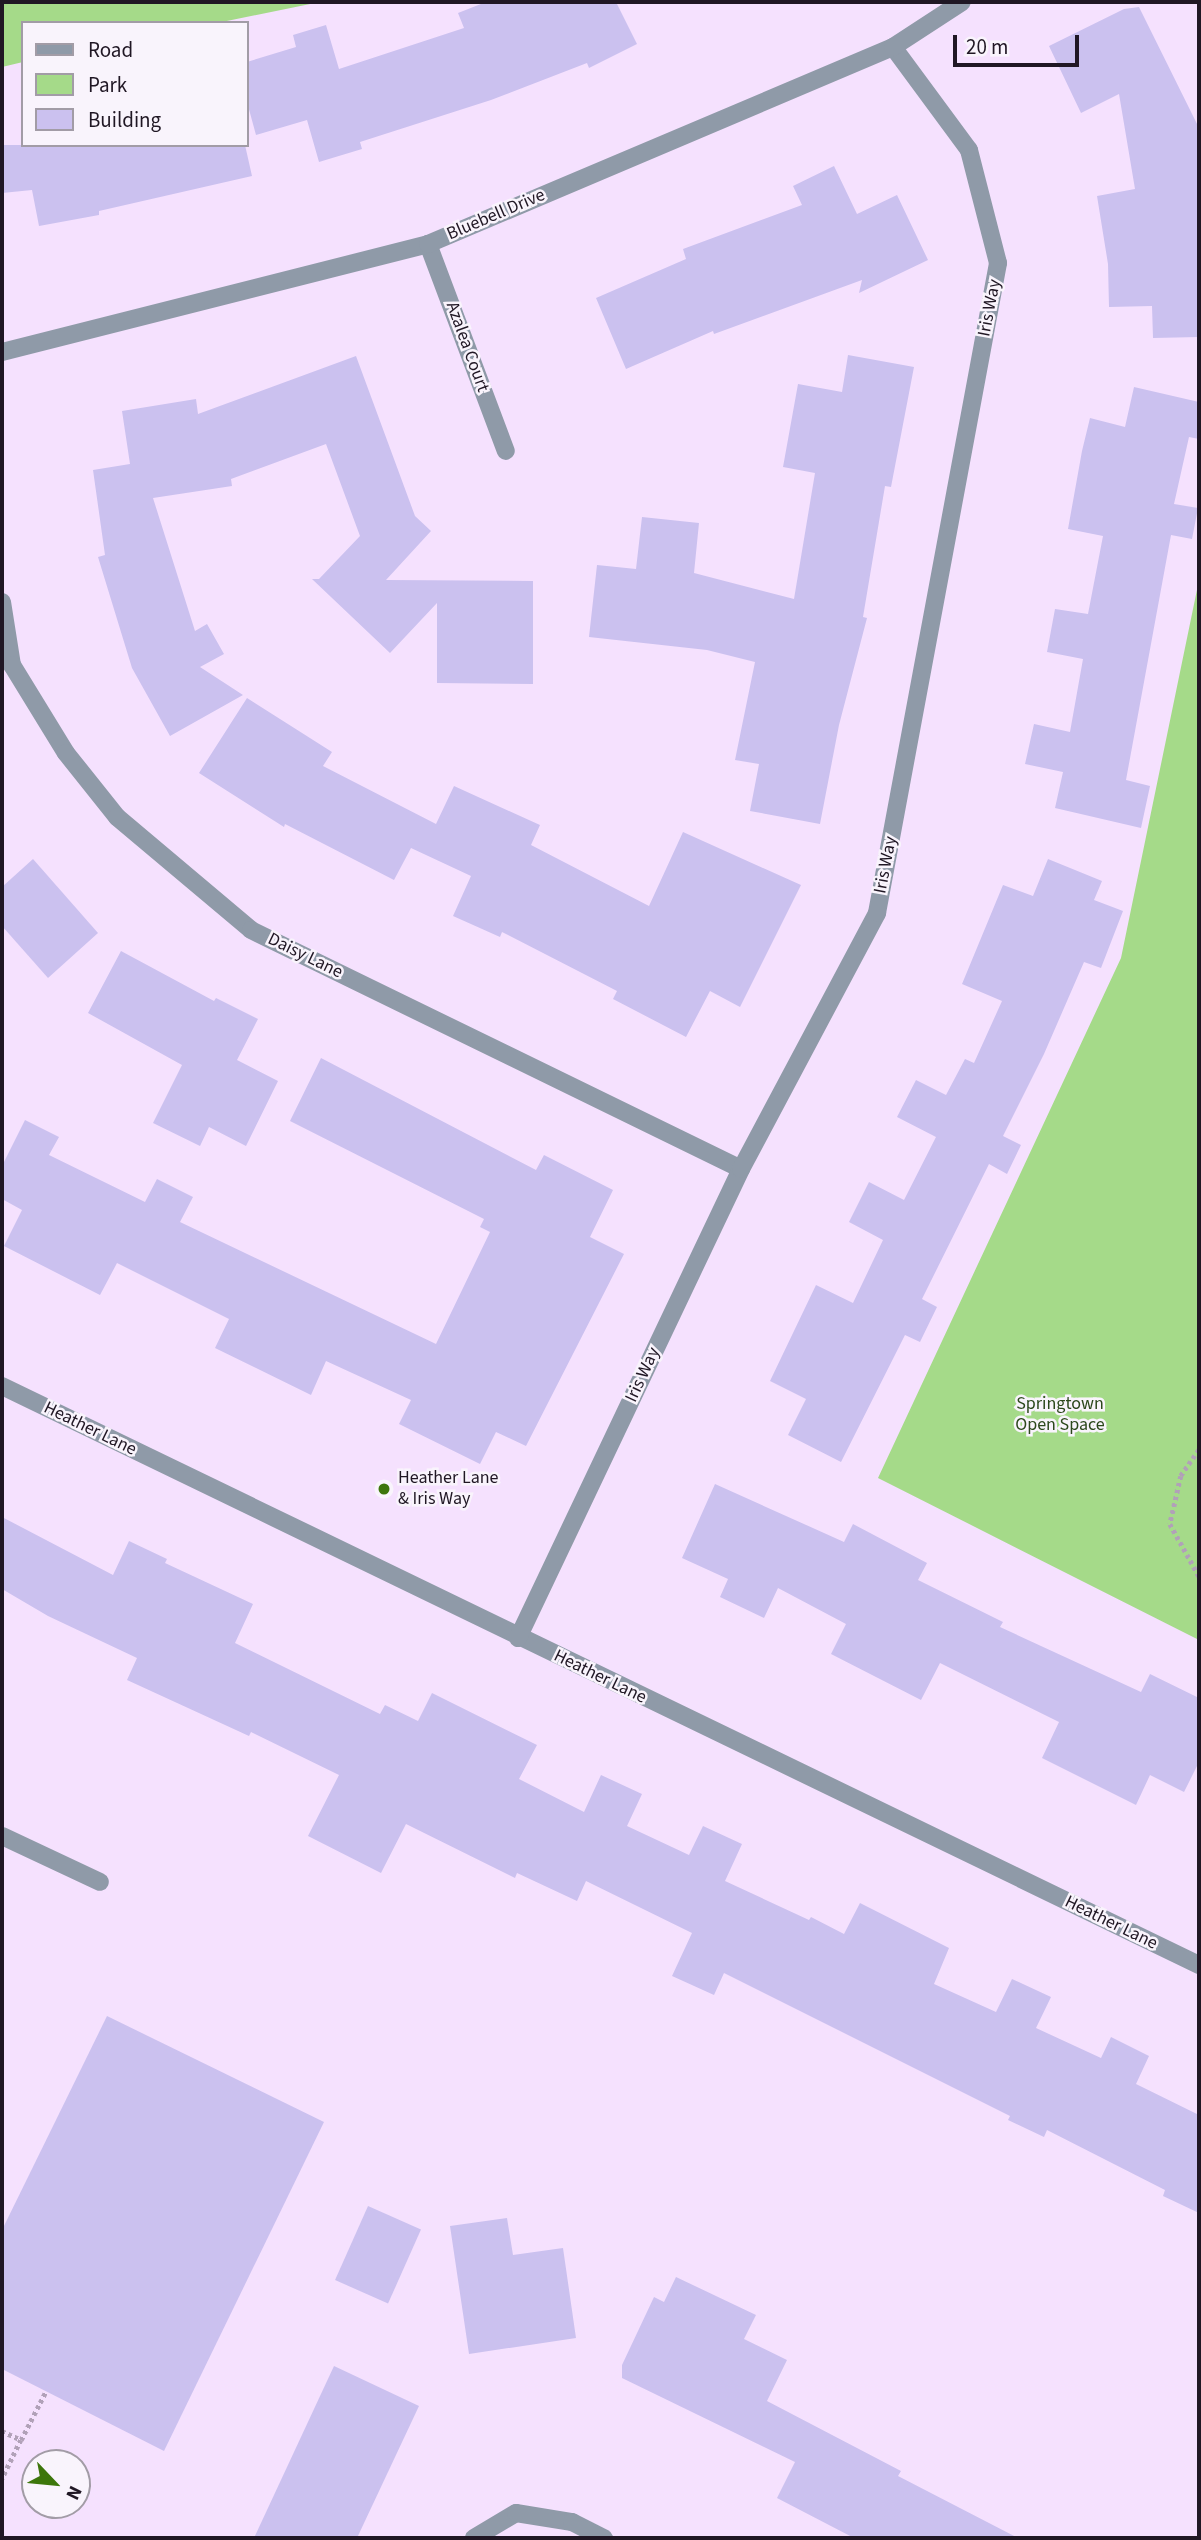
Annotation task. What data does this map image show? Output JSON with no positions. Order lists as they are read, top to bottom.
{
  "streets": {
    "street": [
      "Bluebell Drive",
      "Iris Way",
      "Azalea Court",
      "Daisy Lane",
      "Heather Lane"
    ]
  },
  "crossings": [
    ["Bluebell Drive", "Iris Way"],
    ["Bluebell Drive", "Azalea Court"],
    ["Iris Way", "Daisy Lane"],
    ["Iris Way", "Heather Lane"]
  ],
  "parks": ["Springtown Open Space"],
  "places": ["Heather Lane & Iris Way"],
  "legend": ["Road", "Park", "Building"],
  "scale_bar": "20 m",
  "north": "bottom right"
}
